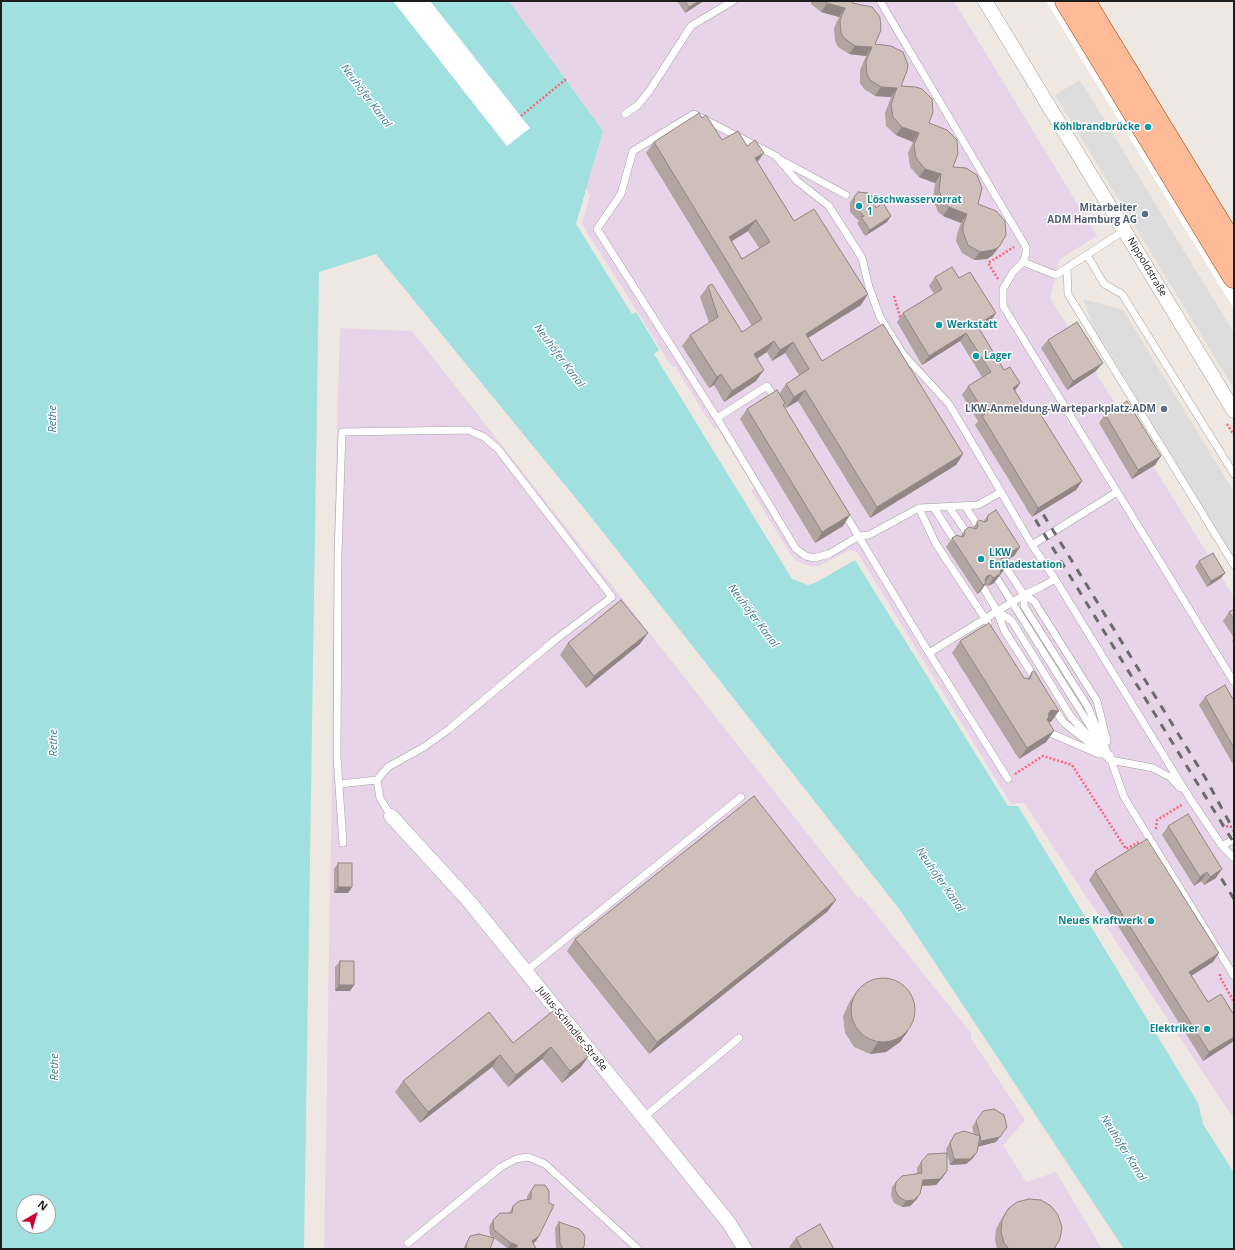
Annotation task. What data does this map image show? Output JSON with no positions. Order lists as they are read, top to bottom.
{
  "streets": {
    "street": ["Nippoldstraße", "Julius-Schindler-Straße"]
  },
  "water": ["Neuhöfer Kanal", "Rethe"],
  "places": [
    "Köhlbrandbrücke",
    "Löschwasservorrat 1",
    "Mitarbeiter ADM Hamburg AG",
    "Werkstatt",
    "Lager",
    "LKW-Anmeldung-Warteparkplatz-ADM",
    "LKW Entladestation",
    "Neues Kraftwerk",
    "Elektriker"
  ],
  "north": "top right"
}
